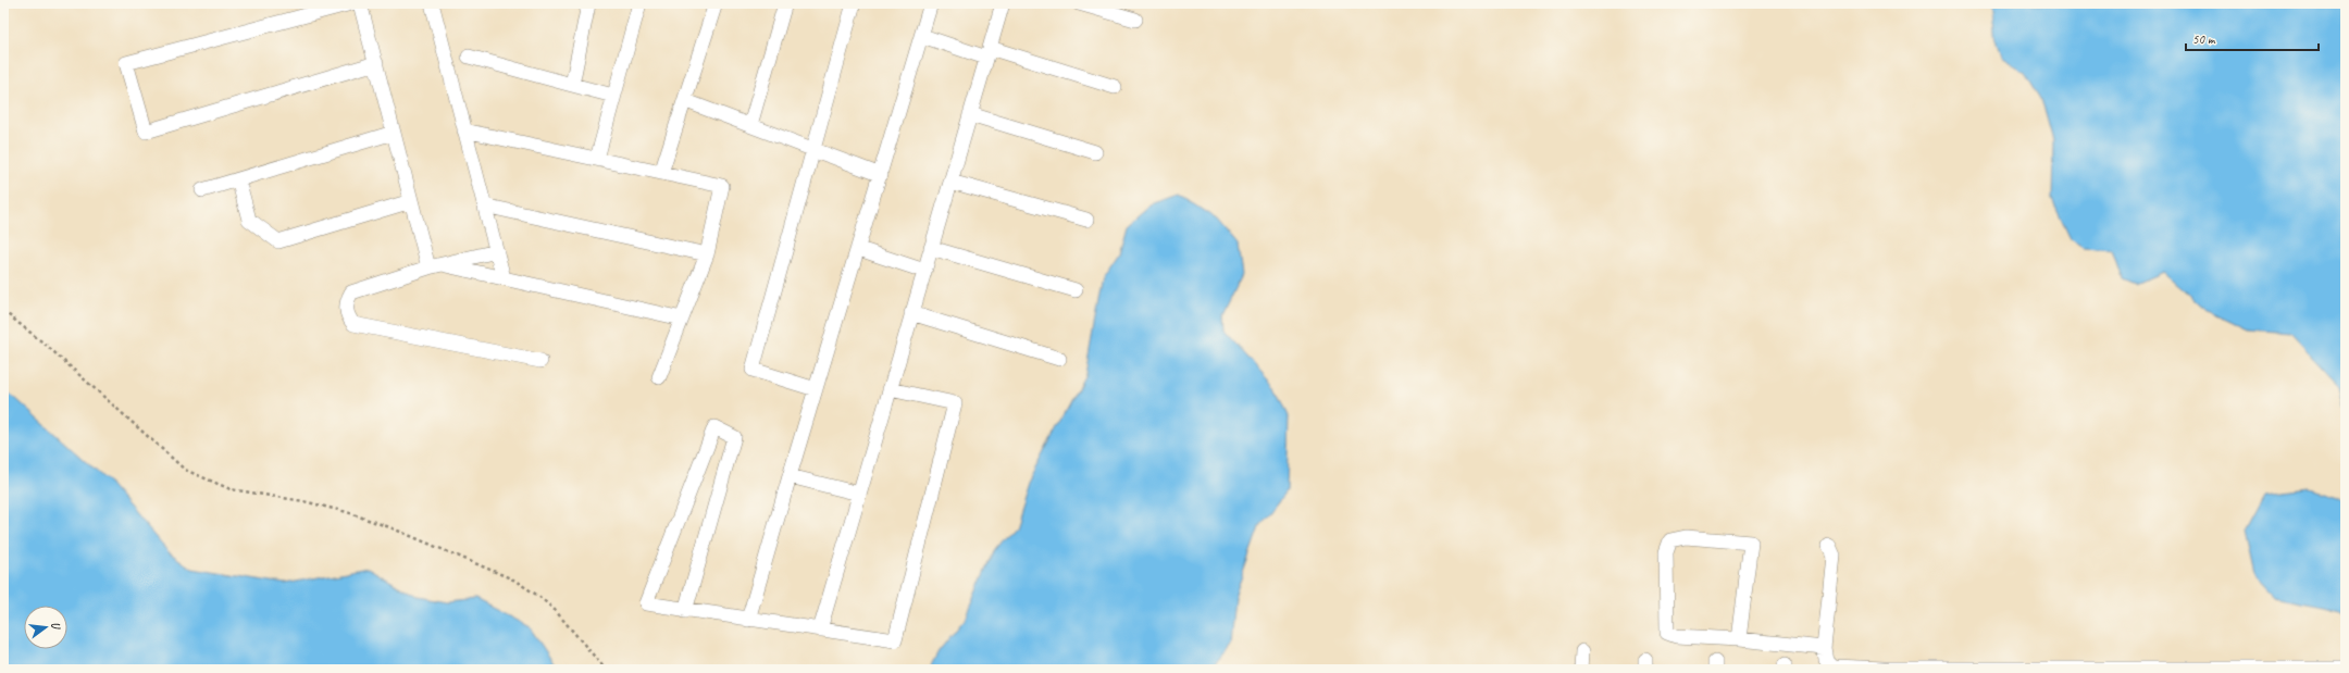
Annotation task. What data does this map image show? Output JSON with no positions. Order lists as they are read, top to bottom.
{
  "scale_bar": "50 m",
  "north": "right"
}
